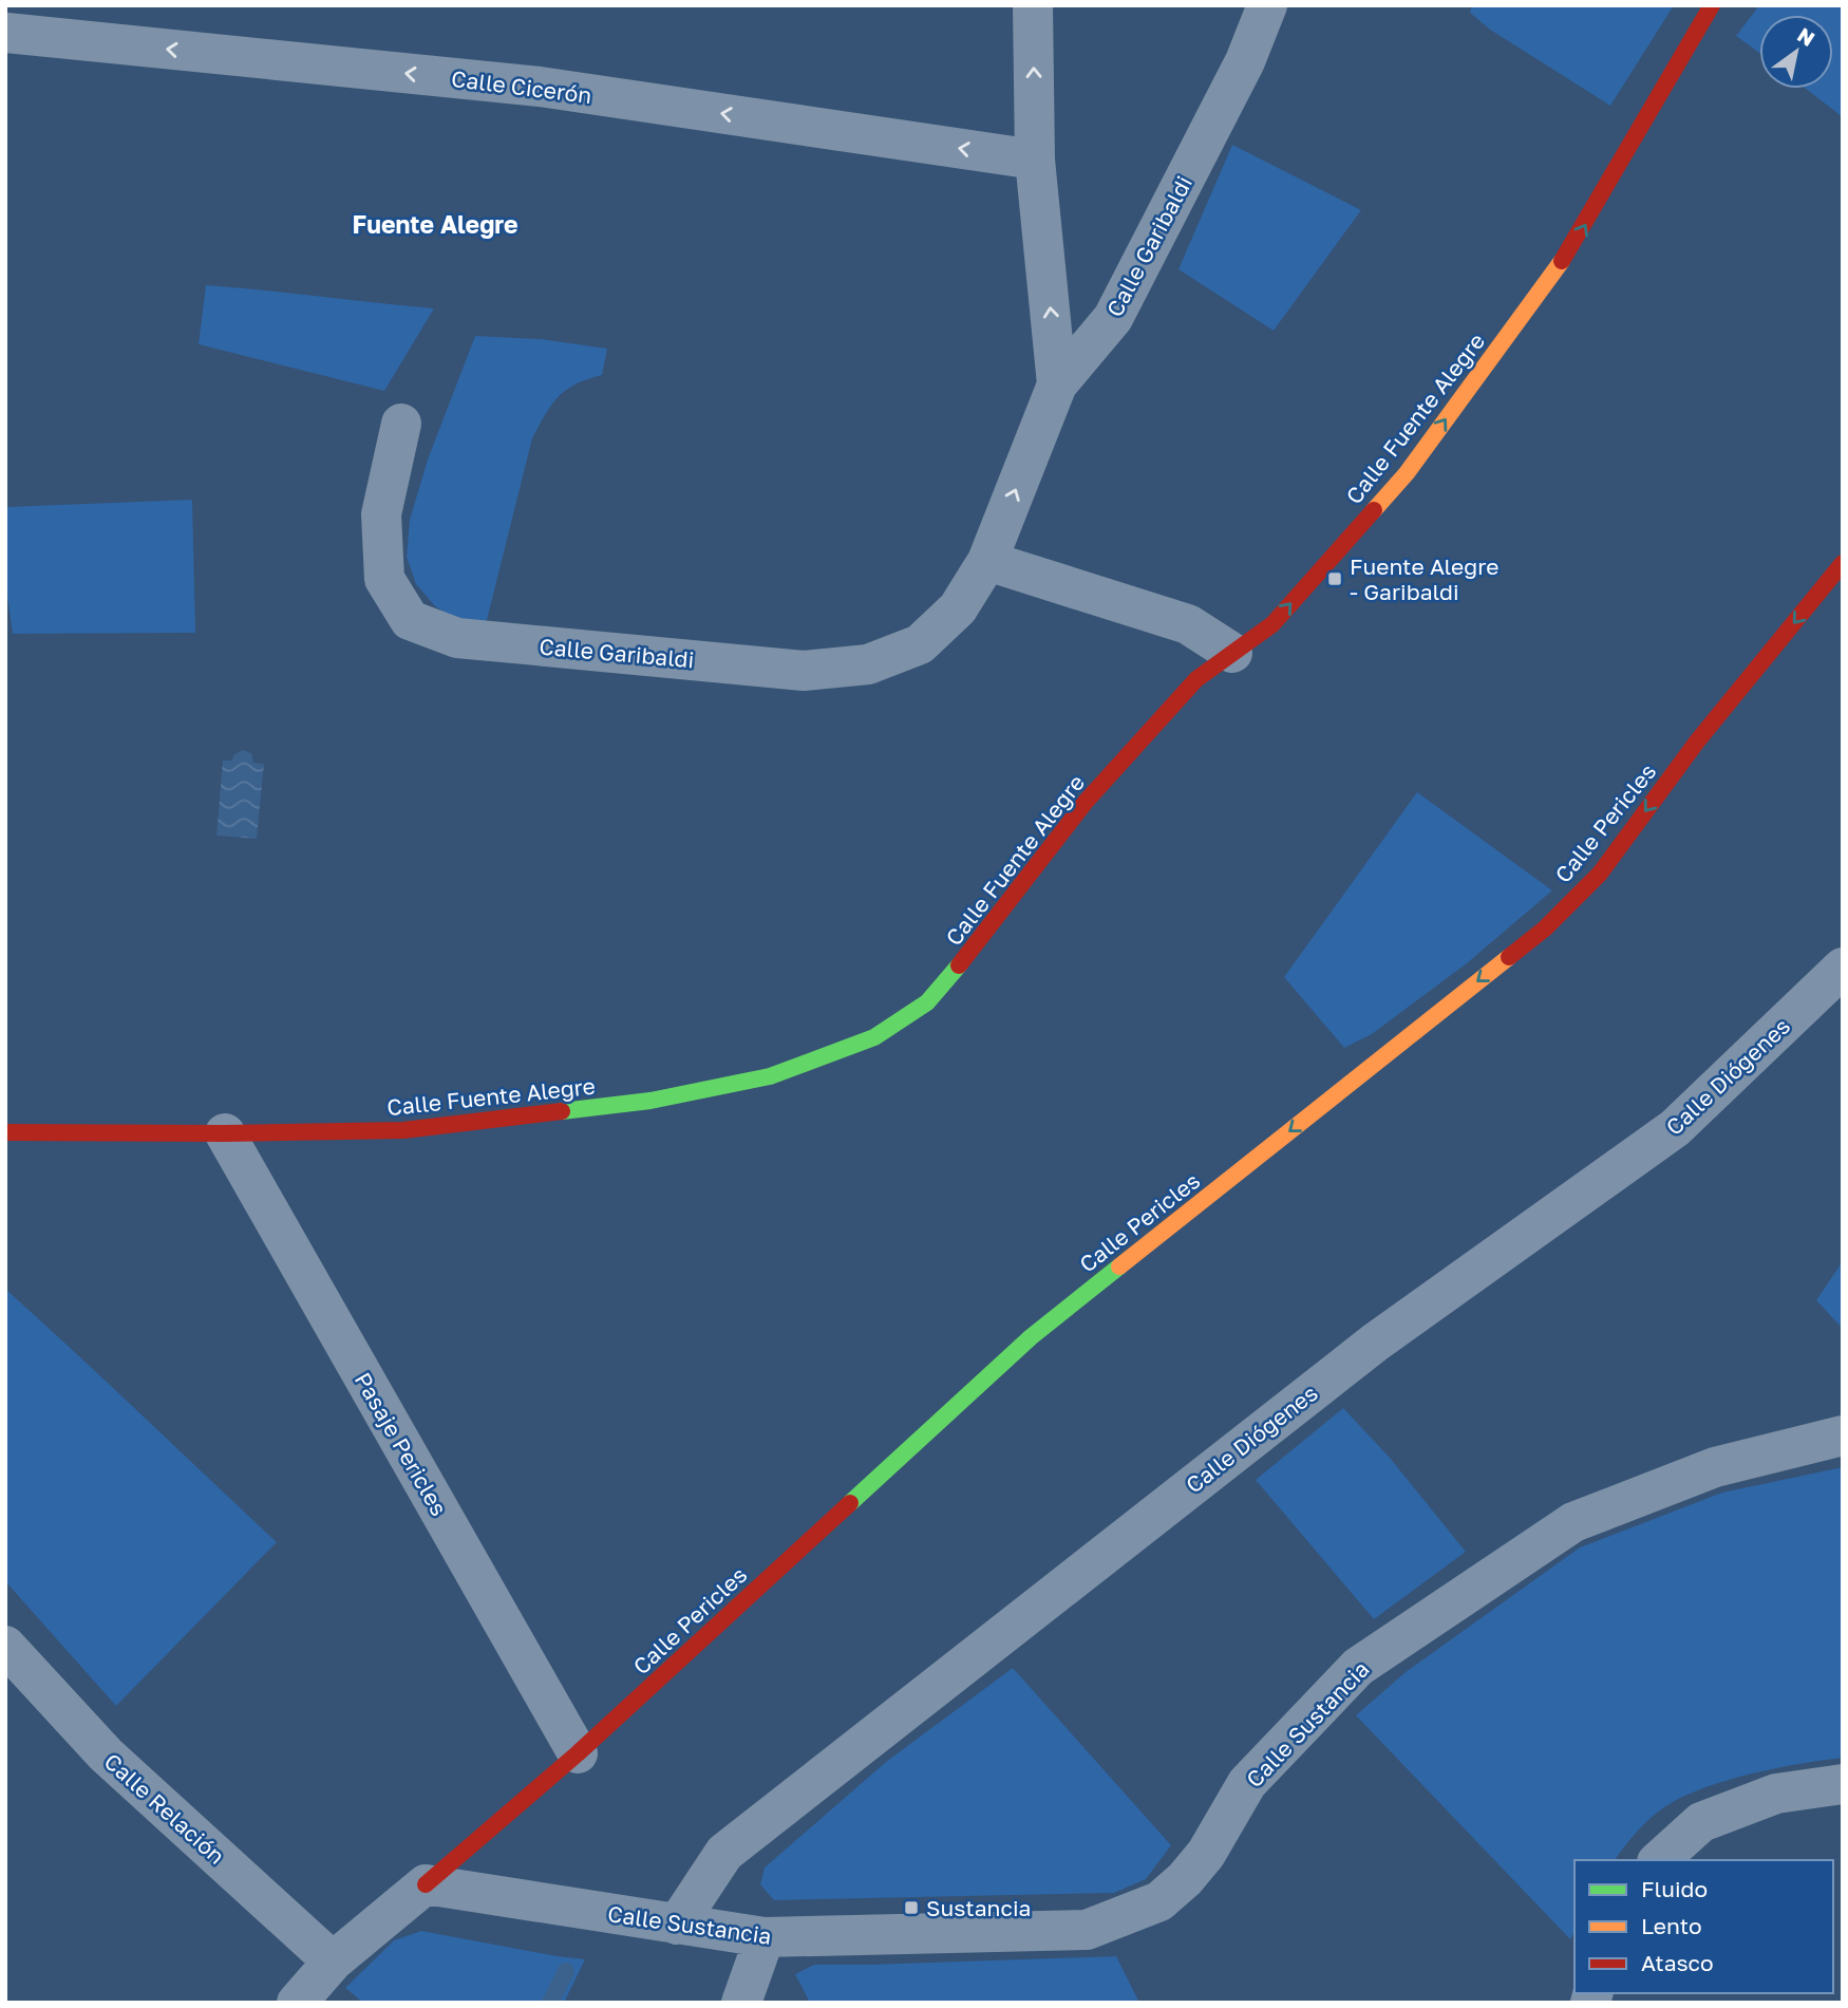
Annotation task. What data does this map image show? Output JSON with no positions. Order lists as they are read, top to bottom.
{
  "streets": {
    "street": [
      "Calle Cicerón",
      "Calle Garibaldi",
      "Calle Fuente Alegre",
      "Calle Pericles",
      "Calle Diógenes",
      "Pasaje Pericles",
      "Calle Sustancia",
      "Calle Relación"
    ]
  },
  "crossings": [
    ["Calle Fuente Alegre", "Pasaje Pericles"],
    ["Calle Pericles", "Pasaje Pericles"],
    ["Calle Pericles", "Calle Sustancia"],
    ["Calle Diógenes", "Calle Sustancia"]
  ],
  "one_way": ["Calle Cicerón", "Calle Fuente Alegre", "Calle Pericles"],
  "districts": ["Fuente Alegre"],
  "places": {
    "transit": ["Fuente Alegre - Garibaldi", "Sustancia"]
  },
  "legend": ["Fluido", "Lento", "Atasco"],
  "north": "top right"
}
